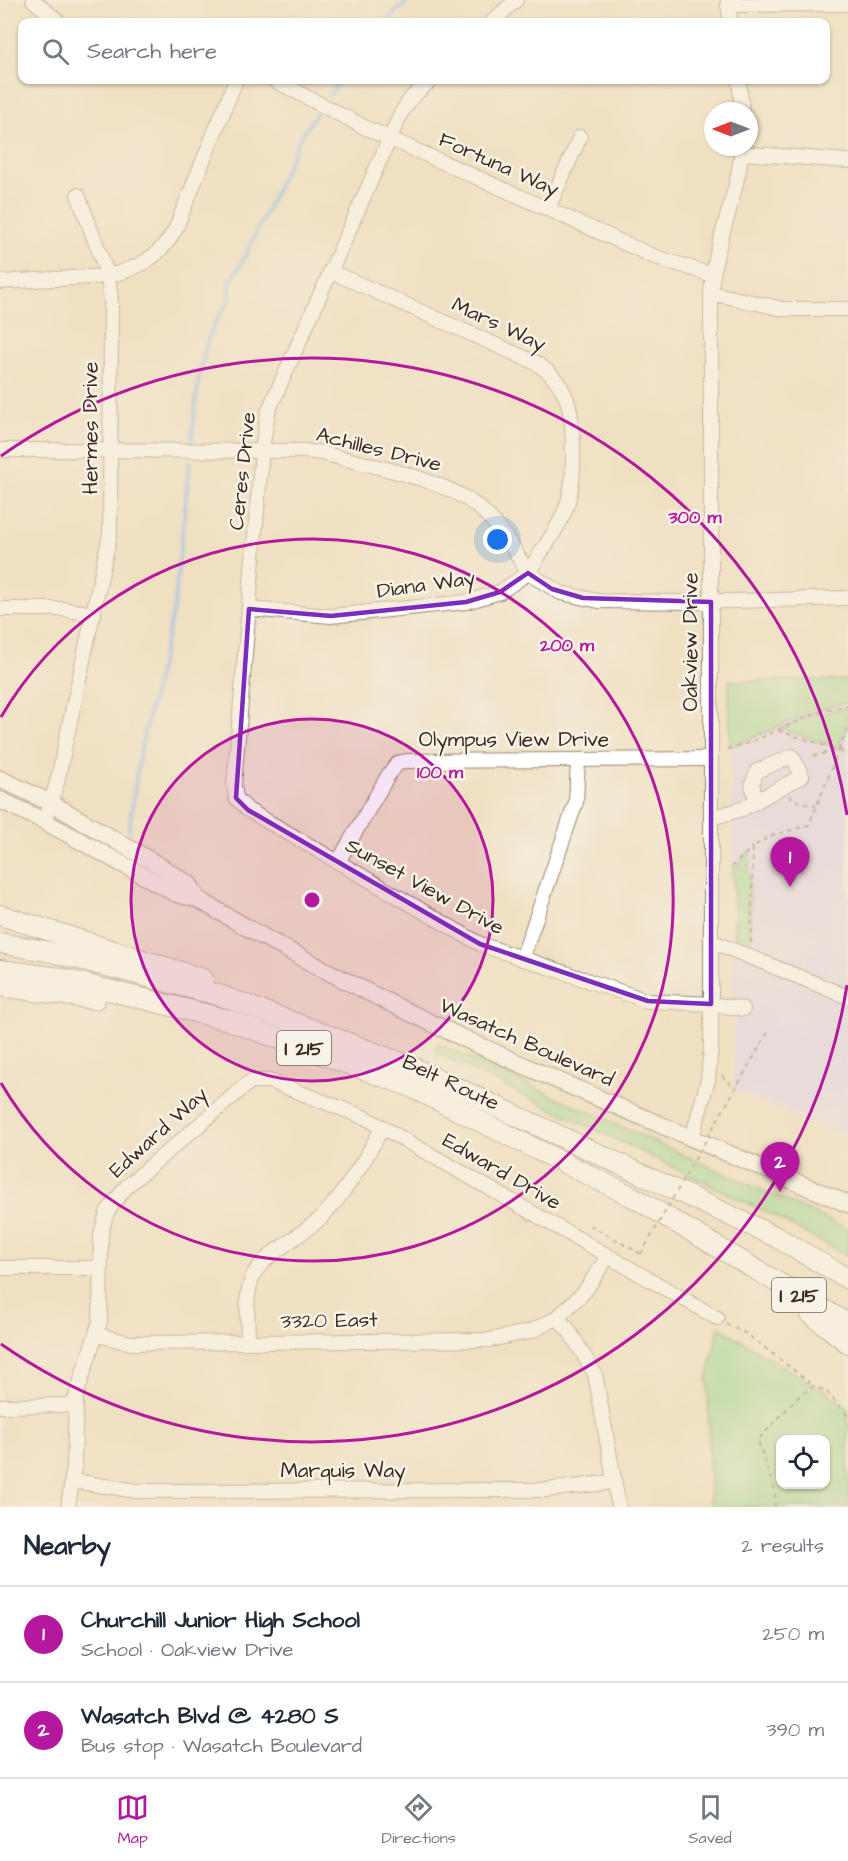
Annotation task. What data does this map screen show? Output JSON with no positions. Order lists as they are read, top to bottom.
{
  "streets": {
    "highway": ["I 215", "Belt Route"],
    "main road": ["Wasatch Boulevard"],
    "street": [
      "Fortuna Way",
      "Mars Way",
      "Hermes Drive",
      "Achilles Drive",
      "Ceres Drive",
      "Diana Way",
      "Oakview Drive",
      "Olympus View Drive",
      "Sunset View Drive",
      "Edward Way",
      "Edward Drive",
      "3320 East",
      "Marquis Way"
    ]
  },
  "crossings": [
    ["Fortuna Way", "Ceres Drive"],
    ["Fortuna Way", "Oakview Drive"],
    ["Mars Way", "Achilles Drive"],
    ["Mars Way", "Ceres Drive"],
    ["Mars Way", "Diana Way"],
    ["Hermes Drive", "Achilles Drive"],
    ["Hermes Drive", "Wasatch Boulevard"],
    ["Achilles Drive", "Ceres Drive"],
    ["Achilles Drive", "Diana Way"],
    ["Ceres Drive", "Diana Way"],
    ["Ceres Drive", "Sunset View Drive"],
    ["Oakview Drive", "Olympus View Drive"],
    ["Oakview Drive", "Sunset View Drive"],
    ["Oakview Drive", "Wasatch Boulevard"],
    ["Olympus View Drive", "Sunset View Drive"],
    ["Edward Way", "Edward Drive"],
    ["Edward Way", "3320 East"],
    ["Edward Way", "Marquis Way"],
    ["Edward Drive", "3320 East"]
  ],
  "north": "left",
  "page": {
    "search": "Search here",
    "pins": ["1", "2"],
    "heading": ["Nearby", "2 results"],
    "list": [
      {
        "mark": "1",
        "name": "Churchill Junior High School",
        "note": "School · Oakview Drive",
        "value": "250 m"
      },
      {
        "mark": "2",
        "name": "Wasatch Blvd @ 4280 S",
        "note": "Bus stop · Wasatch Boulevard",
        "value": "390 m"
      }
    ],
    "nav": ["Map", "Directions", "Saved"]
  },
  "rings": ["300 m", "200 m", "100 m"]
}
